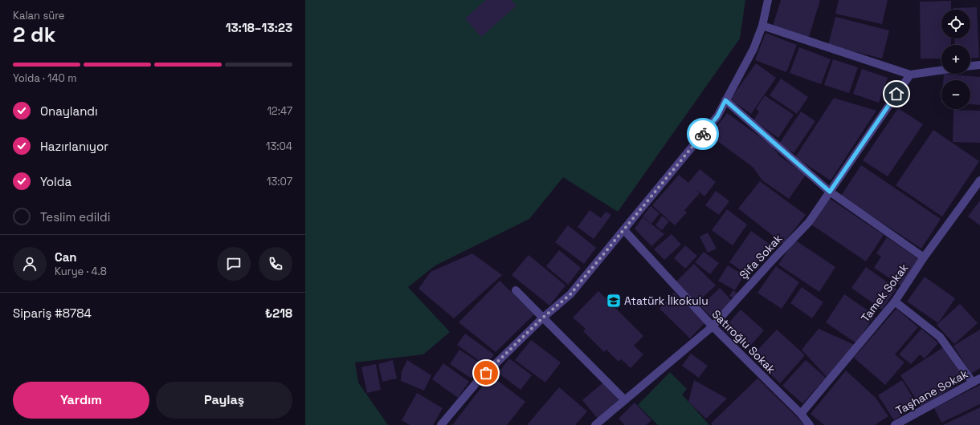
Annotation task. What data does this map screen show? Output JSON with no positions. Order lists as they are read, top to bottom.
{
  "streets": {
    "street": [
      "Şifa Sokak",
      "Tamek Sokak",
      "Satıroğlu Sokak",
      "Taşhane Sokak"
    ]
  },
  "crossings": [
    ["Şifa Sokak", "Satıroğlu Sokak"],
    ["Tamek Sokak", "Satıroğlu Sokak"]
  ],
  "places": {
    "school or university": ["Atatürk İlkokulu"]
  },
  "page": {
    "heading": ["2 dk", "Kalan süre", "13:18–13:23"],
    "panel": [
      "Can",
      "Kurye · 4.8",
      "Sipariş #8784",
      "₺218"
    ],
    "map_buttons": ["+", "−"],
    "bar": "Yolda · 140 m",
    "list": [
      ["Onaylandı", "12:47"],
      ["Hazırlanıyor", "13:04"],
      ["Yolda", "13:07"],
      "Teslim edildi"
    ],
    "buttons": ["Yardım", "Paylaş"]
  }
}
